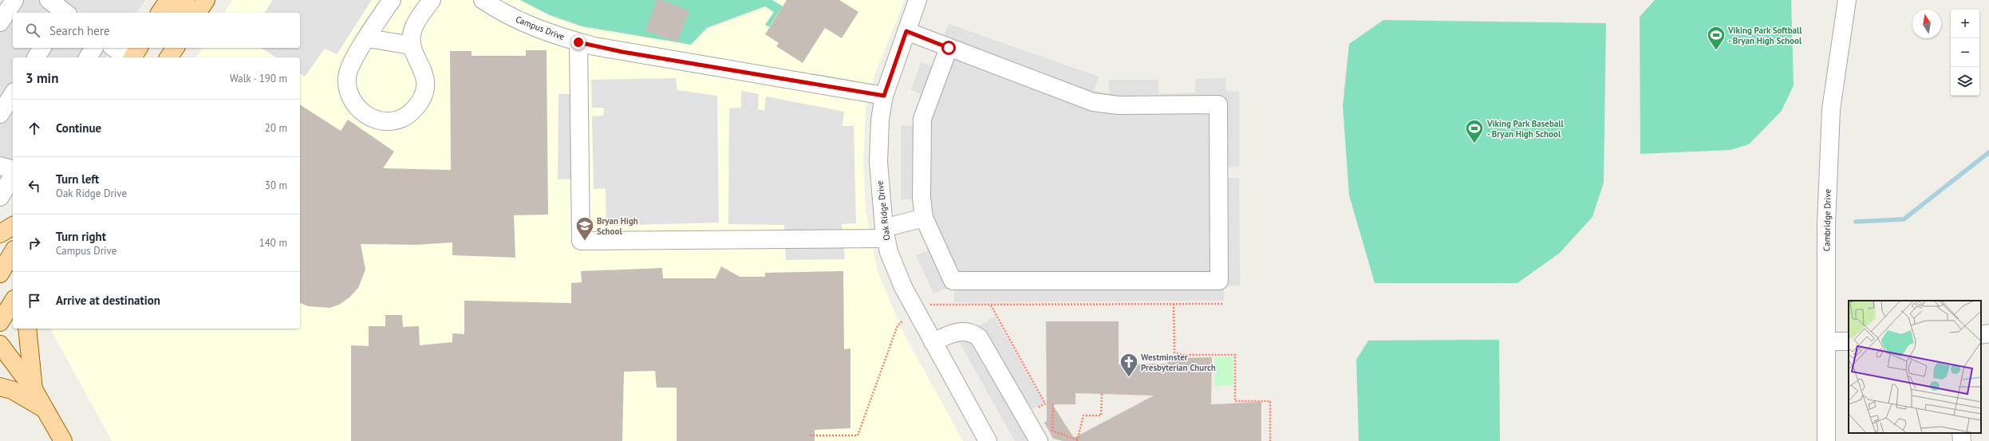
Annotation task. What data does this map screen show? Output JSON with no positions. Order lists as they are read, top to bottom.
{
  "streets": {
    "street": ["Campus Drive", "Oak Ridge Drive", "Cambridge Drive"]
  },
  "crossings": [
    ["Campus Drive", "Oak Ridge Drive"]
  ],
  "places": {
    "sports": ["Viking Park Softball - Bryan High School", "Viking Park Baseball - Bryan High School"],
    "school or university": ["Bryan High School"],
    "church": ["Westminster Presbyterian Church"]
  },
  "north": "top",
  "page": {
    "map_buttons": ["+", "−"],
    "search": "Search here",
    "heading": ["3 min", "Walk · 190 m"],
    "list": [
      ["Continue", "20 m"],
      ["Turn left", "Oak Ridge Drive", "30 m"],
      ["Turn right", "Campus Drive", "140 m"],
      "Arrive at destination"
    ]
  }
}
